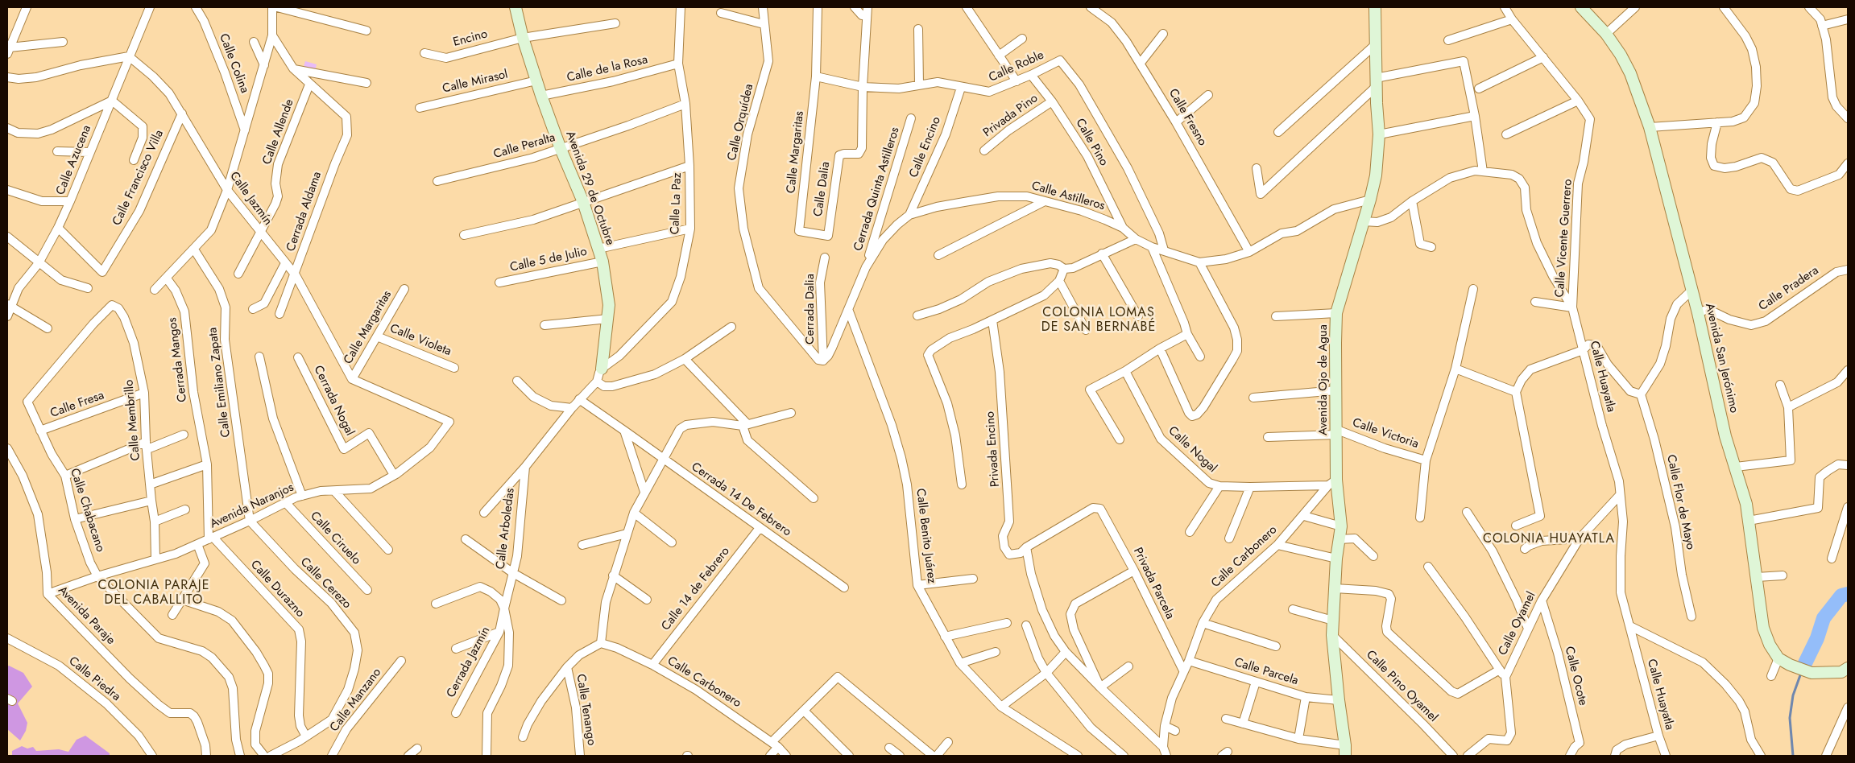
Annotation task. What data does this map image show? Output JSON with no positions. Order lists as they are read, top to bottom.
{
  "streets": {
    "street": [
      "Encino",
      "Calle Colina",
      "Calle Roble",
      "Calle de la Rosa",
      "Calle Mirasol",
      "Privada Pino",
      "Calle Fresno",
      "Calle Orquídea",
      "Calle Allende",
      "Calle Pino",
      "Calle Peralta",
      "Calle Encino",
      "Calle Margaritas",
      "Calle Azucena",
      "Calle Francisco Villa",
      "Avenida 29 de Octubre",
      "Calle Dalia",
      "Cerrada Quinta Astilleros",
      "Calle Astilleros",
      "Calle Jazmín",
      "Calle La Paz",
      "Cerrada Aldama",
      "Calle Vicente Guerrero",
      "Calle 5 de Julio",
      "Calle Pradera",
      "Cerrada Dalia",
      "Calle Violeta",
      "Avenida San Jerónimo",
      "Cerrada Mangos",
      "Calle Huayatla",
      "Avenida Ojo de Agua",
      "Calle Emiliano Zapata",
      "Cerrada Nogal",
      "Calle Fresa",
      "Calle Membrillo",
      "Calle Victoria",
      "Privada Encino",
      "Calle Nogal",
      "Cerrada 14 De Febrero",
      "Calle Flor de Mayo",
      "Avenida Naranjos",
      "Calle Chabacano",
      "Calle Arboledas",
      "Calle Benito Juárez",
      "Calle Ciruelo",
      "Calle Carbonero",
      "Calle Cerezo",
      "Privada Parcela",
      "Calle Durazno",
      "Calle 14 de Febrero",
      "Avenida Paraje",
      "Calle Oyamel",
      "Cerrada Jazmín",
      "Calle Parcela",
      "Calle Ocote",
      "Calle Piedra",
      "Calle Pino Oyamel",
      "Calle Manzano",
      "Calle Tenango"
    ]
  },
  "crossings": [
    ["Encino", "Avenida 29 de Octubre"],
    ["Calle Roble", "Calle Pino"],
    ["Calle Roble", "Calle Encino"],
    ["Calle Roble", "Calle Margaritas"],
    ["Calle Roble", "Calle Dalia"],
    ["Calle Roble", "Calle Astilleros"],
    ["Calle de la Rosa", "Avenida 29 de Octubre"],
    ["Calle de la Rosa", "Calle La Paz"],
    ["Calle Mirasol", "Avenida 29 de Octubre"],
    ["Privada Pino", "Calle Pino"],
    ["Calle Fresno", "Calle Astilleros"],
    ["Calle Orquídea", "Calle Astilleros"],
    ["Calle Orquídea", "Cerrada Dalia"],
    ["Calle Allende", "Calle Jazmín"],
    ["Calle Allende", "Cerrada Aldama"],
    ["Calle Pino", "Calle Astilleros"],
    ["Calle Peralta", "Avenida 29 de Octubre"],
    ["Calle Peralta", "Calle La Paz"],
    ["Calle Encino", "Calle Astilleros"],
    ["Calle Margaritas", "Calle Dalia"],
    ["Calle Margaritas", "Calle Jazmín"],
    ["Calle Margaritas", "Calle Violeta"],
    ["Calle Margaritas", "Avenida Naranjos"],
    ["Calle Azucena", "Calle Francisco Villa"],
    ["Calle Azucena", "Calle Jazmín"],
    ["Calle Francisco Villa", "Calle Jazmín"],
    ["Avenida 29 de Octubre", "Calle La Paz"],
    ["Avenida 29 de Octubre", "Calle 5 de Julio"],
    ["Avenida 29 de Octubre", "Cerrada 14 De Febrero"],
    ["Cerrada Quinta Astilleros", "Calle Astilleros"],
    ["Calle Astilleros", "Cerrada Dalia"],
    ["Calle Astilleros", "Avenida Ojo de Agua"],
    ["Calle Astilleros", "Calle Benito Juárez"],
    ["Calle Jazmín", "Cerrada Aldama"],
    ["Calle Jazmín", "Avenida Naranjos"],
    ["Calle Vicente Guerrero", "Calle Huayatla"],
    ["Calle Pradera", "Avenida San Jerónimo"],
    ["Cerrada Mangos", "Avenida Naranjos"],
    ["Cerrada Mangos", "Calle Durazno"],
    ["Calle Huayatla", "Avenida Ojo de Agua"],
    ["Calle Huayatla", "Calle Oyamel"],
    ["Avenida Ojo de Agua", "Calle Victoria"],
    ["Avenida Ojo de Agua", "Calle Nogal"],
    ["Avenida Ojo de Agua", "Calle Carbonero"],
    ["Avenida Ojo de Agua", "Calle Parcela"],
    ["Avenida Ojo de Agua", "Calle Pino Oyamel"],
    ["Calle Emiliano Zapata", "Avenida Naranjos"],
    ["Calle Emiliano Zapata", "Calle Cerezo"],
    ["Cerrada Nogal", "Avenida Naranjos"],
    ["Calle Fresa", "Calle Membrillo"],
    ["Calle Fresa", "Calle Chabacano"],
    ["Calle Membrillo", "Avenida Naranjos"],
    ["Calle Membrillo", "Calle Chabacano"],
    ["Privada Encino", "Privada Parcela"],
    ["Calle Nogal", "Calle Carbonero"],
    ["Cerrada 14 De Febrero", "Calle 14 de Febrero"],
    ["Avenida Naranjos", "Calle Chabacano"],
    ["Avenida Naranjos", "Calle Ciruelo"],
    ["Avenida Naranjos", "Calle Cerezo"],
    ["Avenida Naranjos", "Calle Durazno"],
    ["Avenida Naranjos", "Avenida Paraje"],
    ["Calle Arboledas", "Cerrada Jazmín"],
    ["Calle Carbonero", "Privada Parcela"],
    ["Calle Carbonero", "Calle 14 de Febrero"],
    ["Calle Carbonero", "Calle Parcela"],
    ["Calle Cerezo", "Calle Durazno"],
    ["Calle Oyamel", "Calle Ocote"]
  ],
  "districts": ["COLONIA LOMAS DE SAN BERNABÉ", "COLONIA HUAYATLA", "COLONIA PARAJE DEL CABALLITO"]
}
